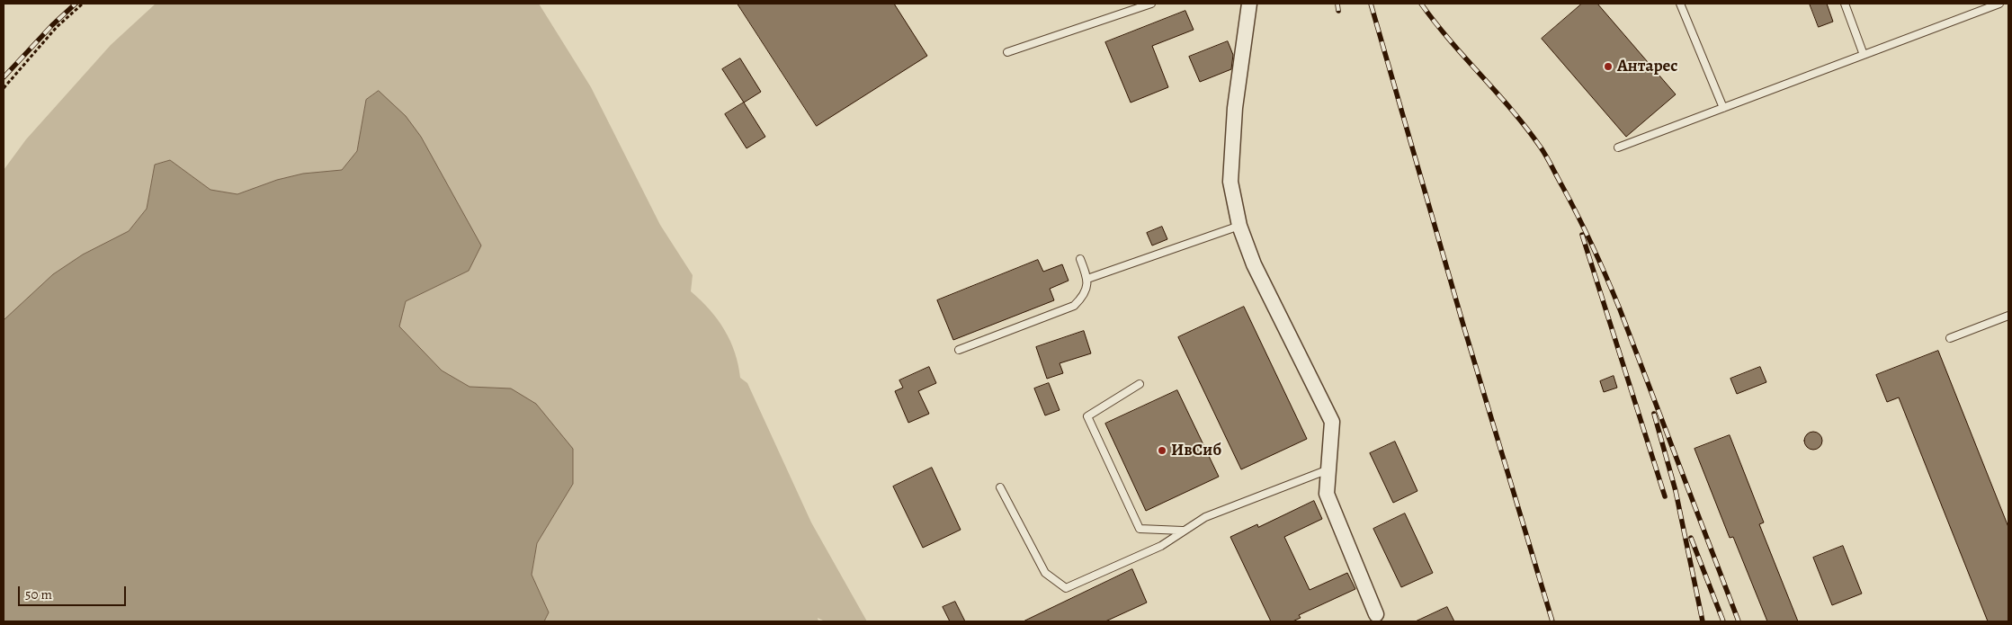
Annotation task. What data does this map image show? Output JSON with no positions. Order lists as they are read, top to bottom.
{
  "places": ["Антарес", "ИвСиб"],
  "scale_bar": "50 m"
}
